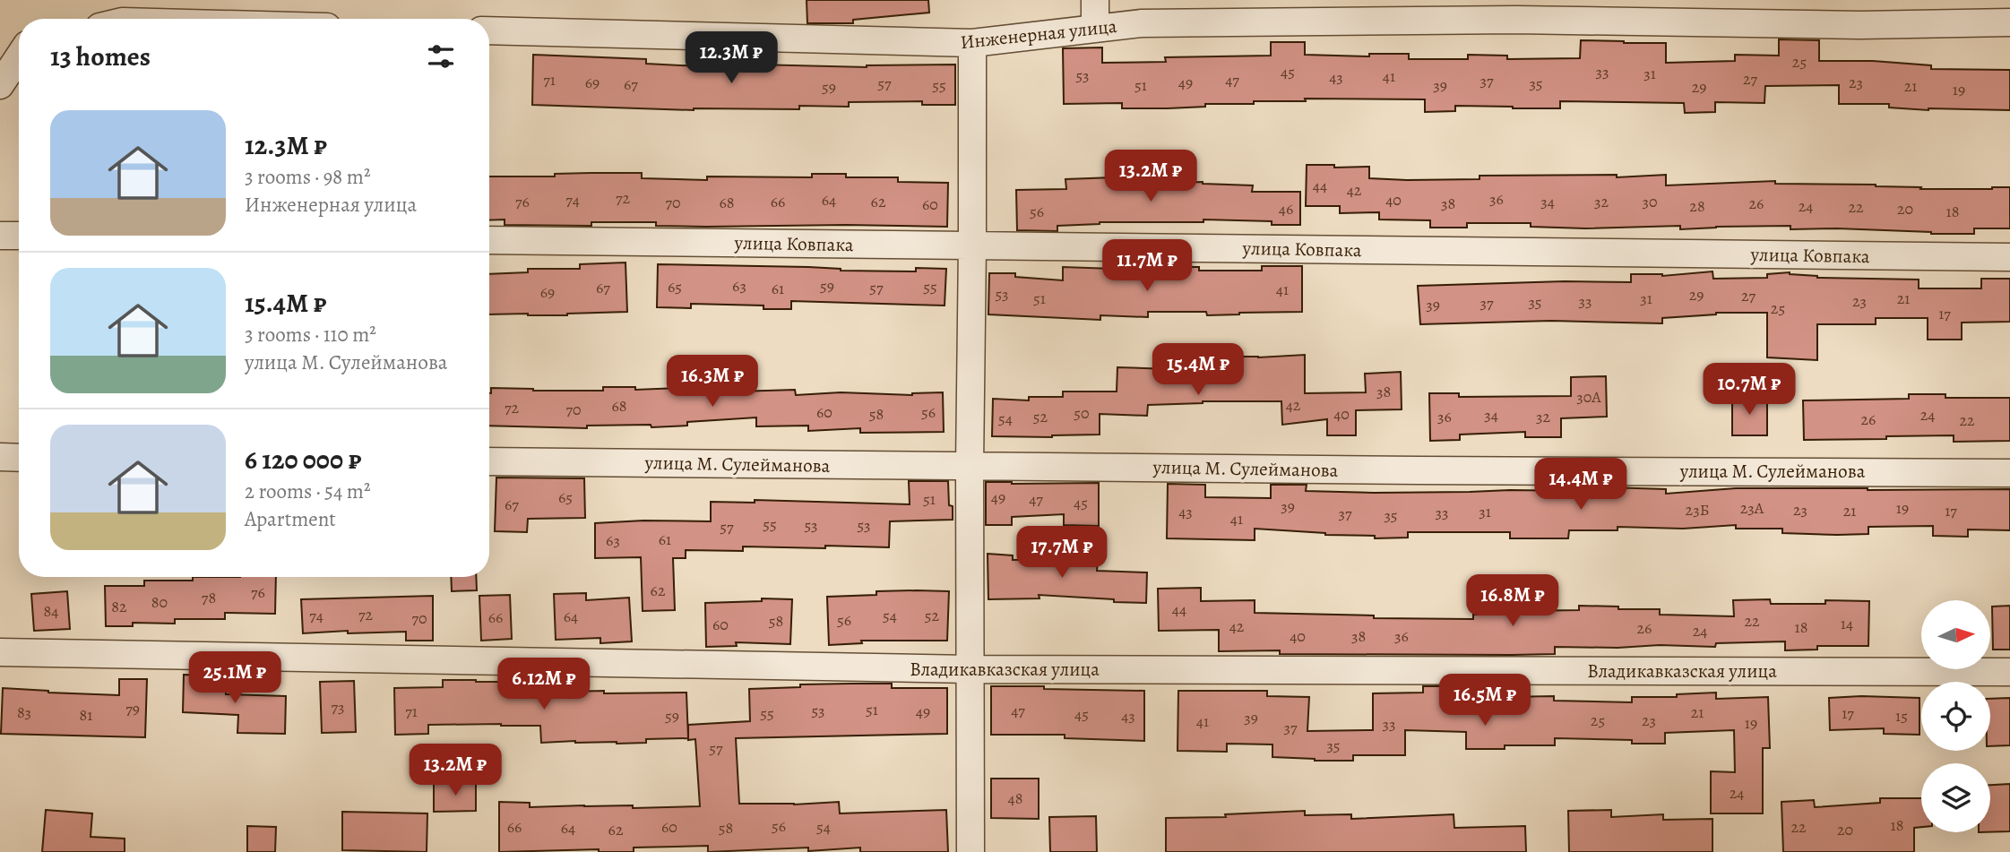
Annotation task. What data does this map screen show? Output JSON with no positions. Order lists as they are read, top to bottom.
{
  "streets": {
    "street": [
      "Инженерная улица",
      "улица Ковпака",
      "улица М. Сулейманова",
      "Владикавказская улица"
    ]
  },
  "house_numbers": [
    "25",
    "45",
    "33",
    "31",
    "53",
    "41",
    "43",
    "27",
    "71",
    "47",
    "37",
    "69",
    "49",
    "23",
    "57",
    "35",
    "67",
    "55",
    "51",
    "39",
    "21",
    "59",
    "29",
    "19",
    "44",
    "42",
    "72",
    "36",
    "74",
    "64",
    "40",
    "76",
    "66",
    "62",
    "34",
    "32",
    "30",
    "70",
    "68",
    "38",
    "26",
    "60",
    "28",
    "24",
    "22",
    "46",
    "20",
    "56",
    "18",
    "63",
    "59",
    "65",
    "55",
    "67",
    "57",
    "61",
    "41",
    "69",
    "53",
    "29",
    "27",
    "51",
    "31",
    "21",
    "33",
    "23",
    "35",
    "37",
    "39",
    "25",
    "17",
    "38",
    "30А",
    "42",
    "68",
    "72",
    "70",
    "60",
    "56",
    "50",
    "58",
    "40",
    "34",
    "24",
    "52",
    "36",
    "32",
    "54",
    "26",
    "22",
    "65",
    "49",
    "51",
    "47",
    "45",
    "67",
    "39",
    "23А",
    "19",
    "23Б",
    "23",
    "21",
    "17",
    "43",
    "31",
    "33",
    "37",
    "35",
    "41",
    "55",
    "53",
    "53",
    "57",
    "61",
    "63",
    "62",
    "76",
    "78",
    "80",
    "82",
    "44",
    "84",
    "72",
    "74",
    "54",
    "52",
    "64",
    "66",
    "70",
    "56",
    "58",
    "22",
    "14",
    "60",
    "42",
    "18",
    "26",
    "24",
    "40",
    "38",
    "36",
    "73",
    "79",
    "51",
    "53",
    "47",
    "71",
    "49",
    "83",
    "21",
    "55",
    "17",
    "45",
    "81",
    "59",
    "43",
    "15",
    "39",
    "25",
    "23",
    "41",
    "19",
    "33",
    "37",
    "35",
    "57",
    "24",
    "48",
    "18",
    "56",
    "66",
    "60",
    "54",
    "22",
    "64",
    "58",
    "62",
    "20"
  ],
  "north": "right",
  "page": {
    "heading": "13 homes",
    "price": [
      "12.3M ₽",
      "13.2M ₽",
      "11.7M ₽",
      "15.4M ₽",
      "16.3M ₽",
      "10.7M ₽",
      "14.4M ₽",
      "17.7M ₽",
      "16.8M ₽",
      "25.1M ₽",
      "6.12M ₽",
      "16.5M ₽",
      "13.2M ₽"
    ],
    "list": [
      {
        "name": "12.3M ₽",
        "note": "3 rooms · 98 m² · Инженерная улица"
      },
      {
        "name": "15.4M ₽",
        "note": "3 rooms · 110 m² · улица М. Сулейманова"
      },
      {
        "name": "6 120 000 ₽",
        "note": "2 rooms · 54 m² · Apartment"
      }
    ]
  }
}
